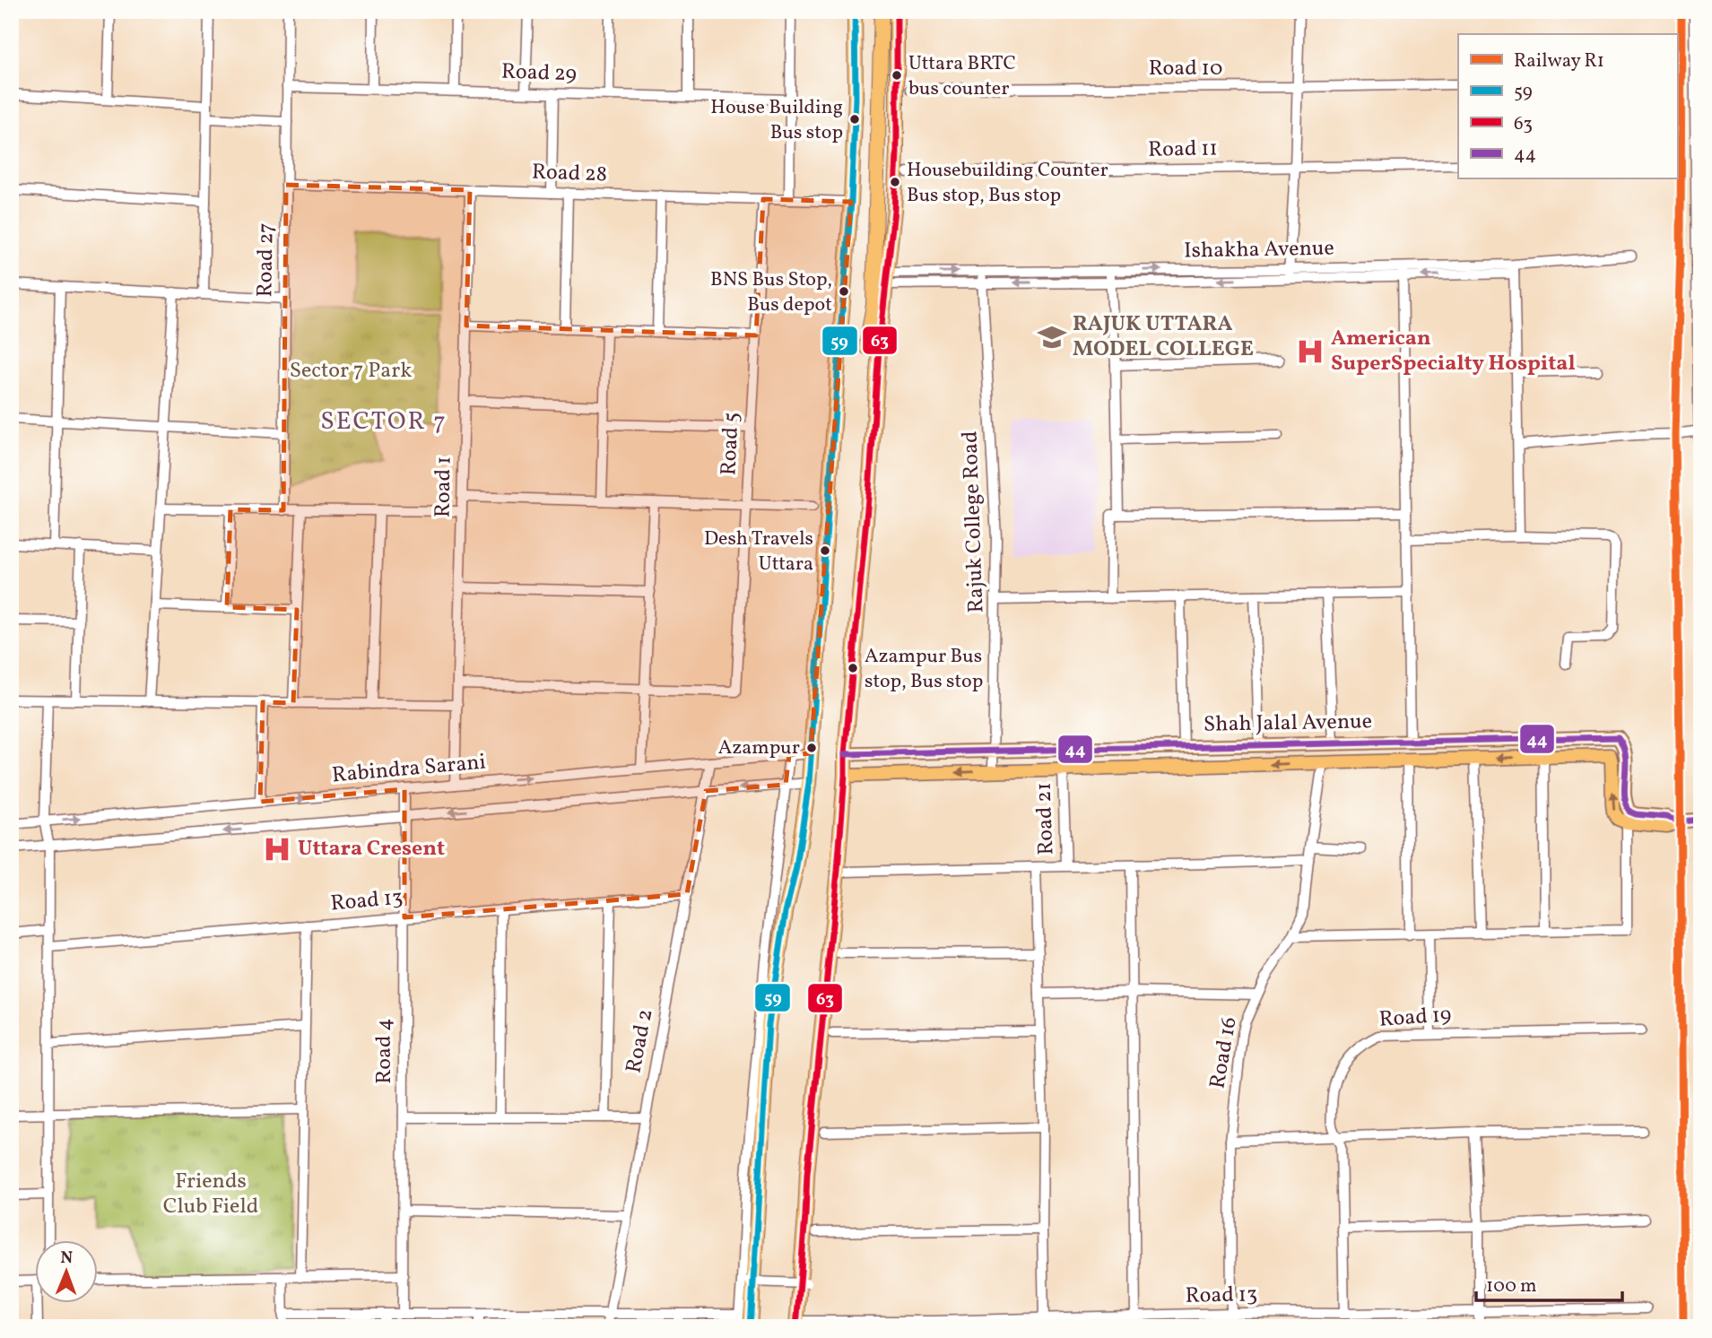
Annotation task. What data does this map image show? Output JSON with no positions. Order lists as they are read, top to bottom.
{
  "streets": {
    "main road": ["Shah Jalal Avenue"],
    "street": [
      "Road 10",
      "Road 29",
      "Road 11",
      "Road 28",
      "Ishakha Avenue",
      "Road 27",
      "Road 5",
      "Road 1",
      "Rajuk College Road",
      "Rabindra Sarani",
      "Road 21",
      "Road 13",
      "Road 19",
      "Road 2",
      "Road 4",
      "Road 16"
    ]
  },
  "crossings": [
    ["Road 29", "Road 27"],
    ["Road 28", "Road 27"],
    ["Road 28", "Road 5"],
    ["Road 28", "Road 1"],
    ["Ishakha Avenue", "Rajuk College Road"],
    ["Road 1", "Rabindra Sarani"],
    ["Rajuk College Road", "Shah Jalal Avenue"],
    ["Shah Jalal Avenue", "Road 21"],
    ["Shah Jalal Avenue", "Road 16"],
    ["Rabindra Sarani", "Road 2"],
    ["Rabindra Sarani", "Road 4"],
    ["Road 21", "Road 16"],
    ["Road 13", "Road 19"],
    ["Road 13", "Road 2"],
    ["Road 13", "Road 4"],
    ["Road 13", "Road 16"]
  ],
  "districts": ["SECTOR 7"],
  "parks": ["Sector 7 Park", "Friends Club Field"],
  "places": {
    "other": [
      "Uttara BRTC bus counter",
      "House Building Bus stop",
      "Housebuilding Counter Bus stop, Bus stop",
      "BNS Bus Stop, Bus depot",
      "Desh Travels Uttara",
      "Azampur Bus stop, Bus stop",
      "Azampur"
    ],
    "school or university": ["RAJUK UTTARA MODEL COLLEGE"],
    "hospital": ["American SuperSpecialty Hospital", "Uttara Cresent"]
  },
  "lines": [
    "rail line R1",
    "transit line 59",
    "transit line 63",
    "transit line 44"
  ],
  "legend": [
    "Railway R1",
    "59",
    "63",
    "44"
  ],
  "scale_bar": "100 m",
  "north": "top"
}
